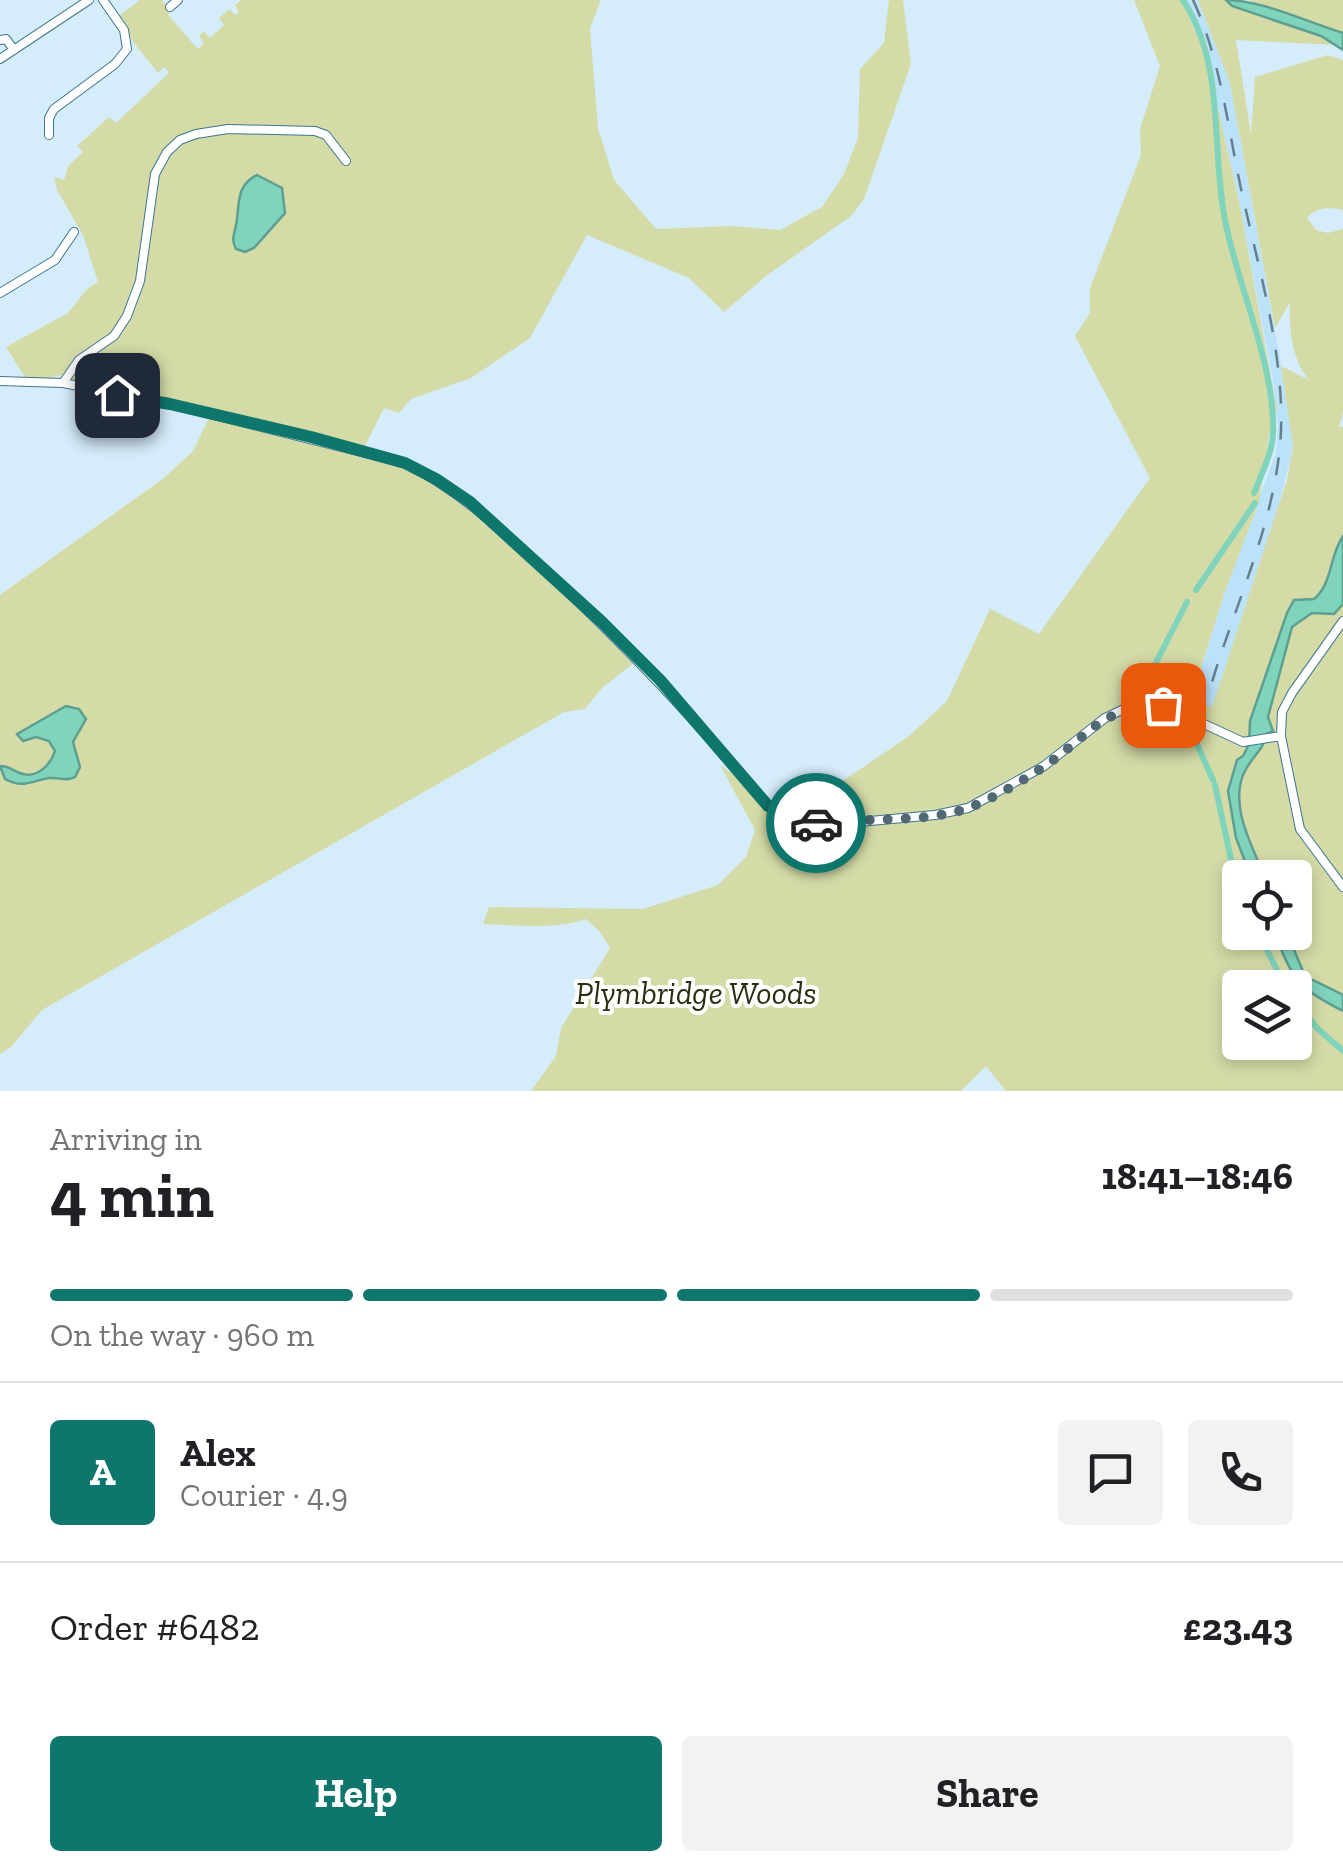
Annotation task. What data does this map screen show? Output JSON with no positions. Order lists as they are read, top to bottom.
{
  "parks": ["Plymbridge Woods"],
  "page": {
    "heading": ["4 min", "Arriving in", "18:41–18:46"],
    "panel": [
      "Alex",
      "Courier · 4.9",
      "Order #6482",
      "£23.43"
    ],
    "bar": "On the way · 960 m",
    "round": "A",
    "buttons": ["Help", "Share"]
  }
}
